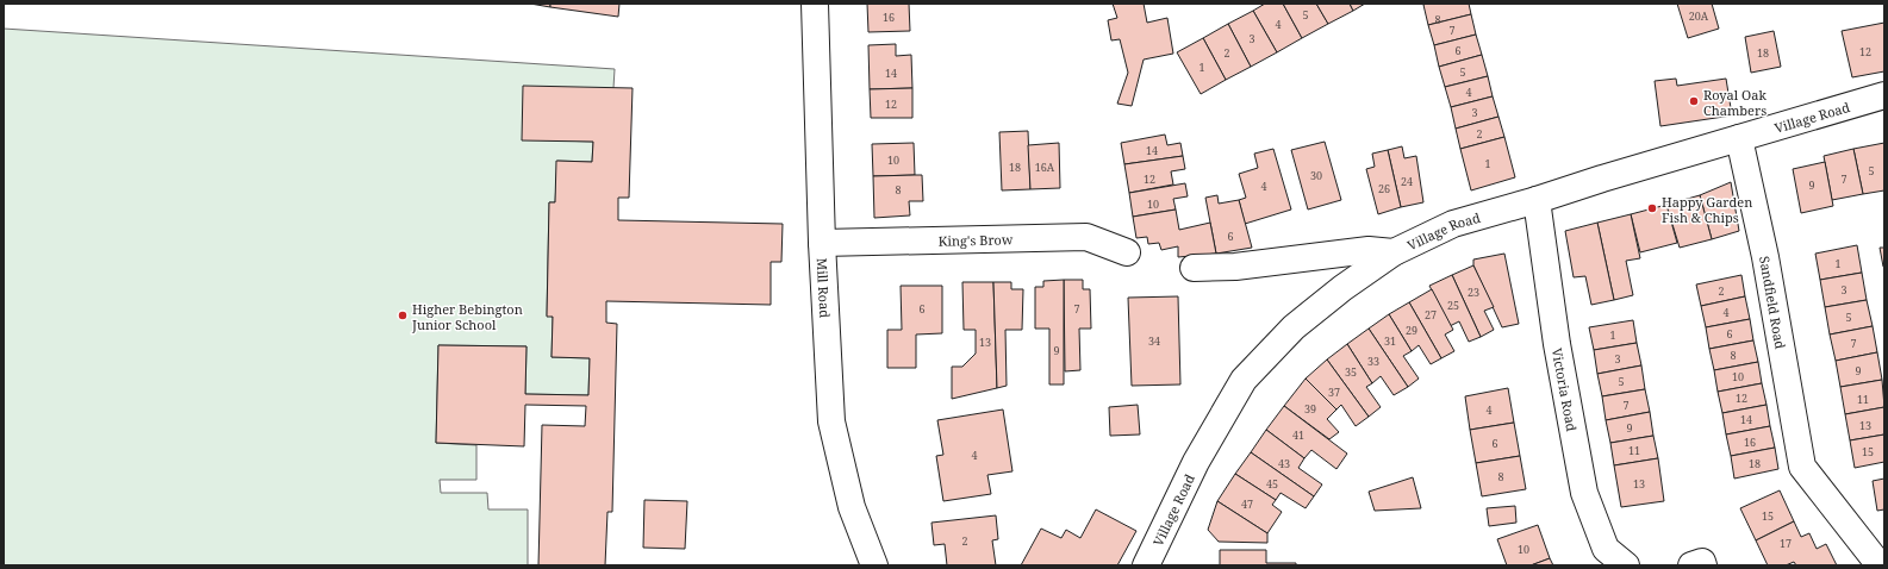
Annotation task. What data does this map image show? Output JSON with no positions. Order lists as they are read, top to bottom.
{
  "streets": {
    "street": [
      "Village Road",
      "King's Brow",
      "Mill Road",
      "Sandfield Road",
      "Victoria Road"
    ]
  },
  "crossings": [
    ["Village Road", "Sandfield Road"],
    ["Village Road", "Victoria Road"],
    ["King's Brow", "Mill Road"]
  ],
  "places": ["Royal Oak Chambers", "Happy Garden Fish & Chips", "Higher Bebington Junior School"],
  "house_numbers": [
    "5",
    "20A",
    "16",
    "8",
    "4",
    "7",
    "3",
    "6",
    "12",
    "2",
    "18",
    "1",
    "5",
    "14",
    "4",
    "12",
    "3",
    "2",
    "14",
    "10",
    "1",
    "18",
    "16A",
    "5",
    "30",
    "12",
    "7",
    "24",
    "9",
    "4",
    "26",
    "8",
    "10",
    "6",
    "1",
    "3",
    "2",
    "23",
    "25",
    "6",
    "7",
    "4",
    "27",
    "5",
    "29",
    "6",
    "1",
    "34",
    "31",
    "13",
    "7",
    "9",
    "8",
    "3",
    "33",
    "9",
    "35",
    "10",
    "5",
    "37",
    "12",
    "11",
    "7",
    "39",
    "4",
    "14",
    "13",
    "9",
    "41",
    "16",
    "6",
    "11",
    "15",
    "4",
    "43",
    "18",
    "8",
    "45",
    "13",
    "47",
    "15",
    "2",
    "17",
    "10"
  ]
}
